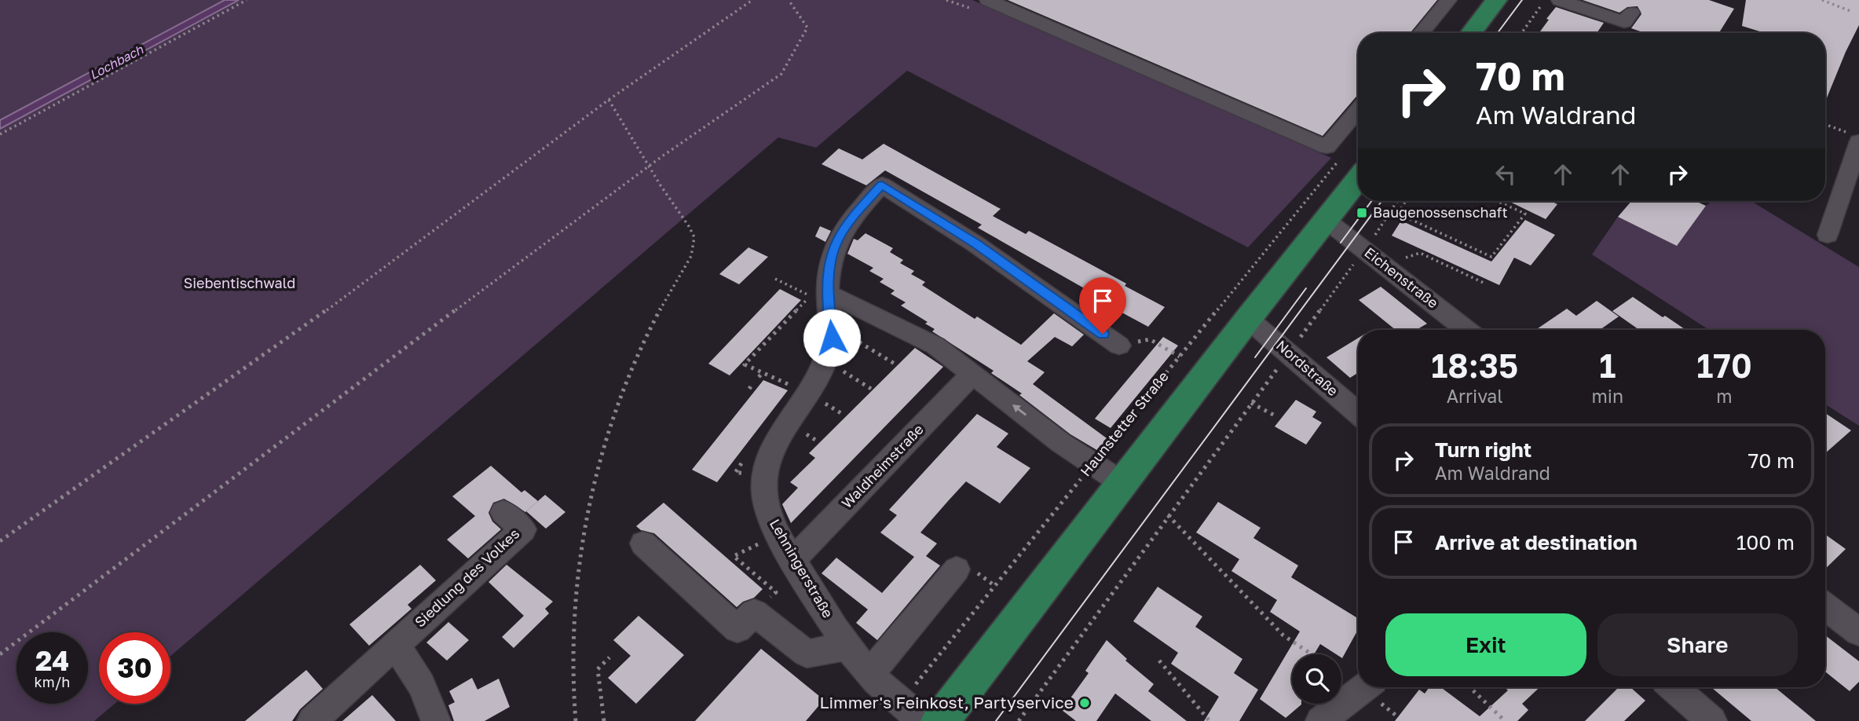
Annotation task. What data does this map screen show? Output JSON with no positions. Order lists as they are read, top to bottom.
{
  "streets": {
    "street": [
      "Eichenstraße",
      "Nordstraße",
      "Waldheimstraße",
      "Lehningerstraße",
      "Siedlung des Volkes"
    ],
    "path": ["Haunstetter Straße"]
  },
  "crossings": [
    ["Haunstetter Straße", "Lehningerstraße"],
    ["Waldheimstraße", "Lehningerstraße"]
  ],
  "water": ["Lochbach"],
  "parks": ["Siebentischwald"],
  "places": {
    "transit": ["Baugenossenschaft"],
    "other": ["Limmer's Feinkost, Partyservice"]
  },
  "page": {
    "turn": ["70 m", "Am Waldrand"],
    "eta": [
      "18:35",
      "Arrival",
      "1",
      "min",
      "170",
      "m"
    ],
    "list": [
      {
        "name": "Turn right",
        "note": "Am Waldrand",
        "value": "70 m"
      },
      {
        "name": "Arrive at destination",
        "value": "100 m"
      }
    ],
    "buttons": ["Exit", "Share"],
    "speed": "24 km/h",
    "limit": "30"
  }
}
